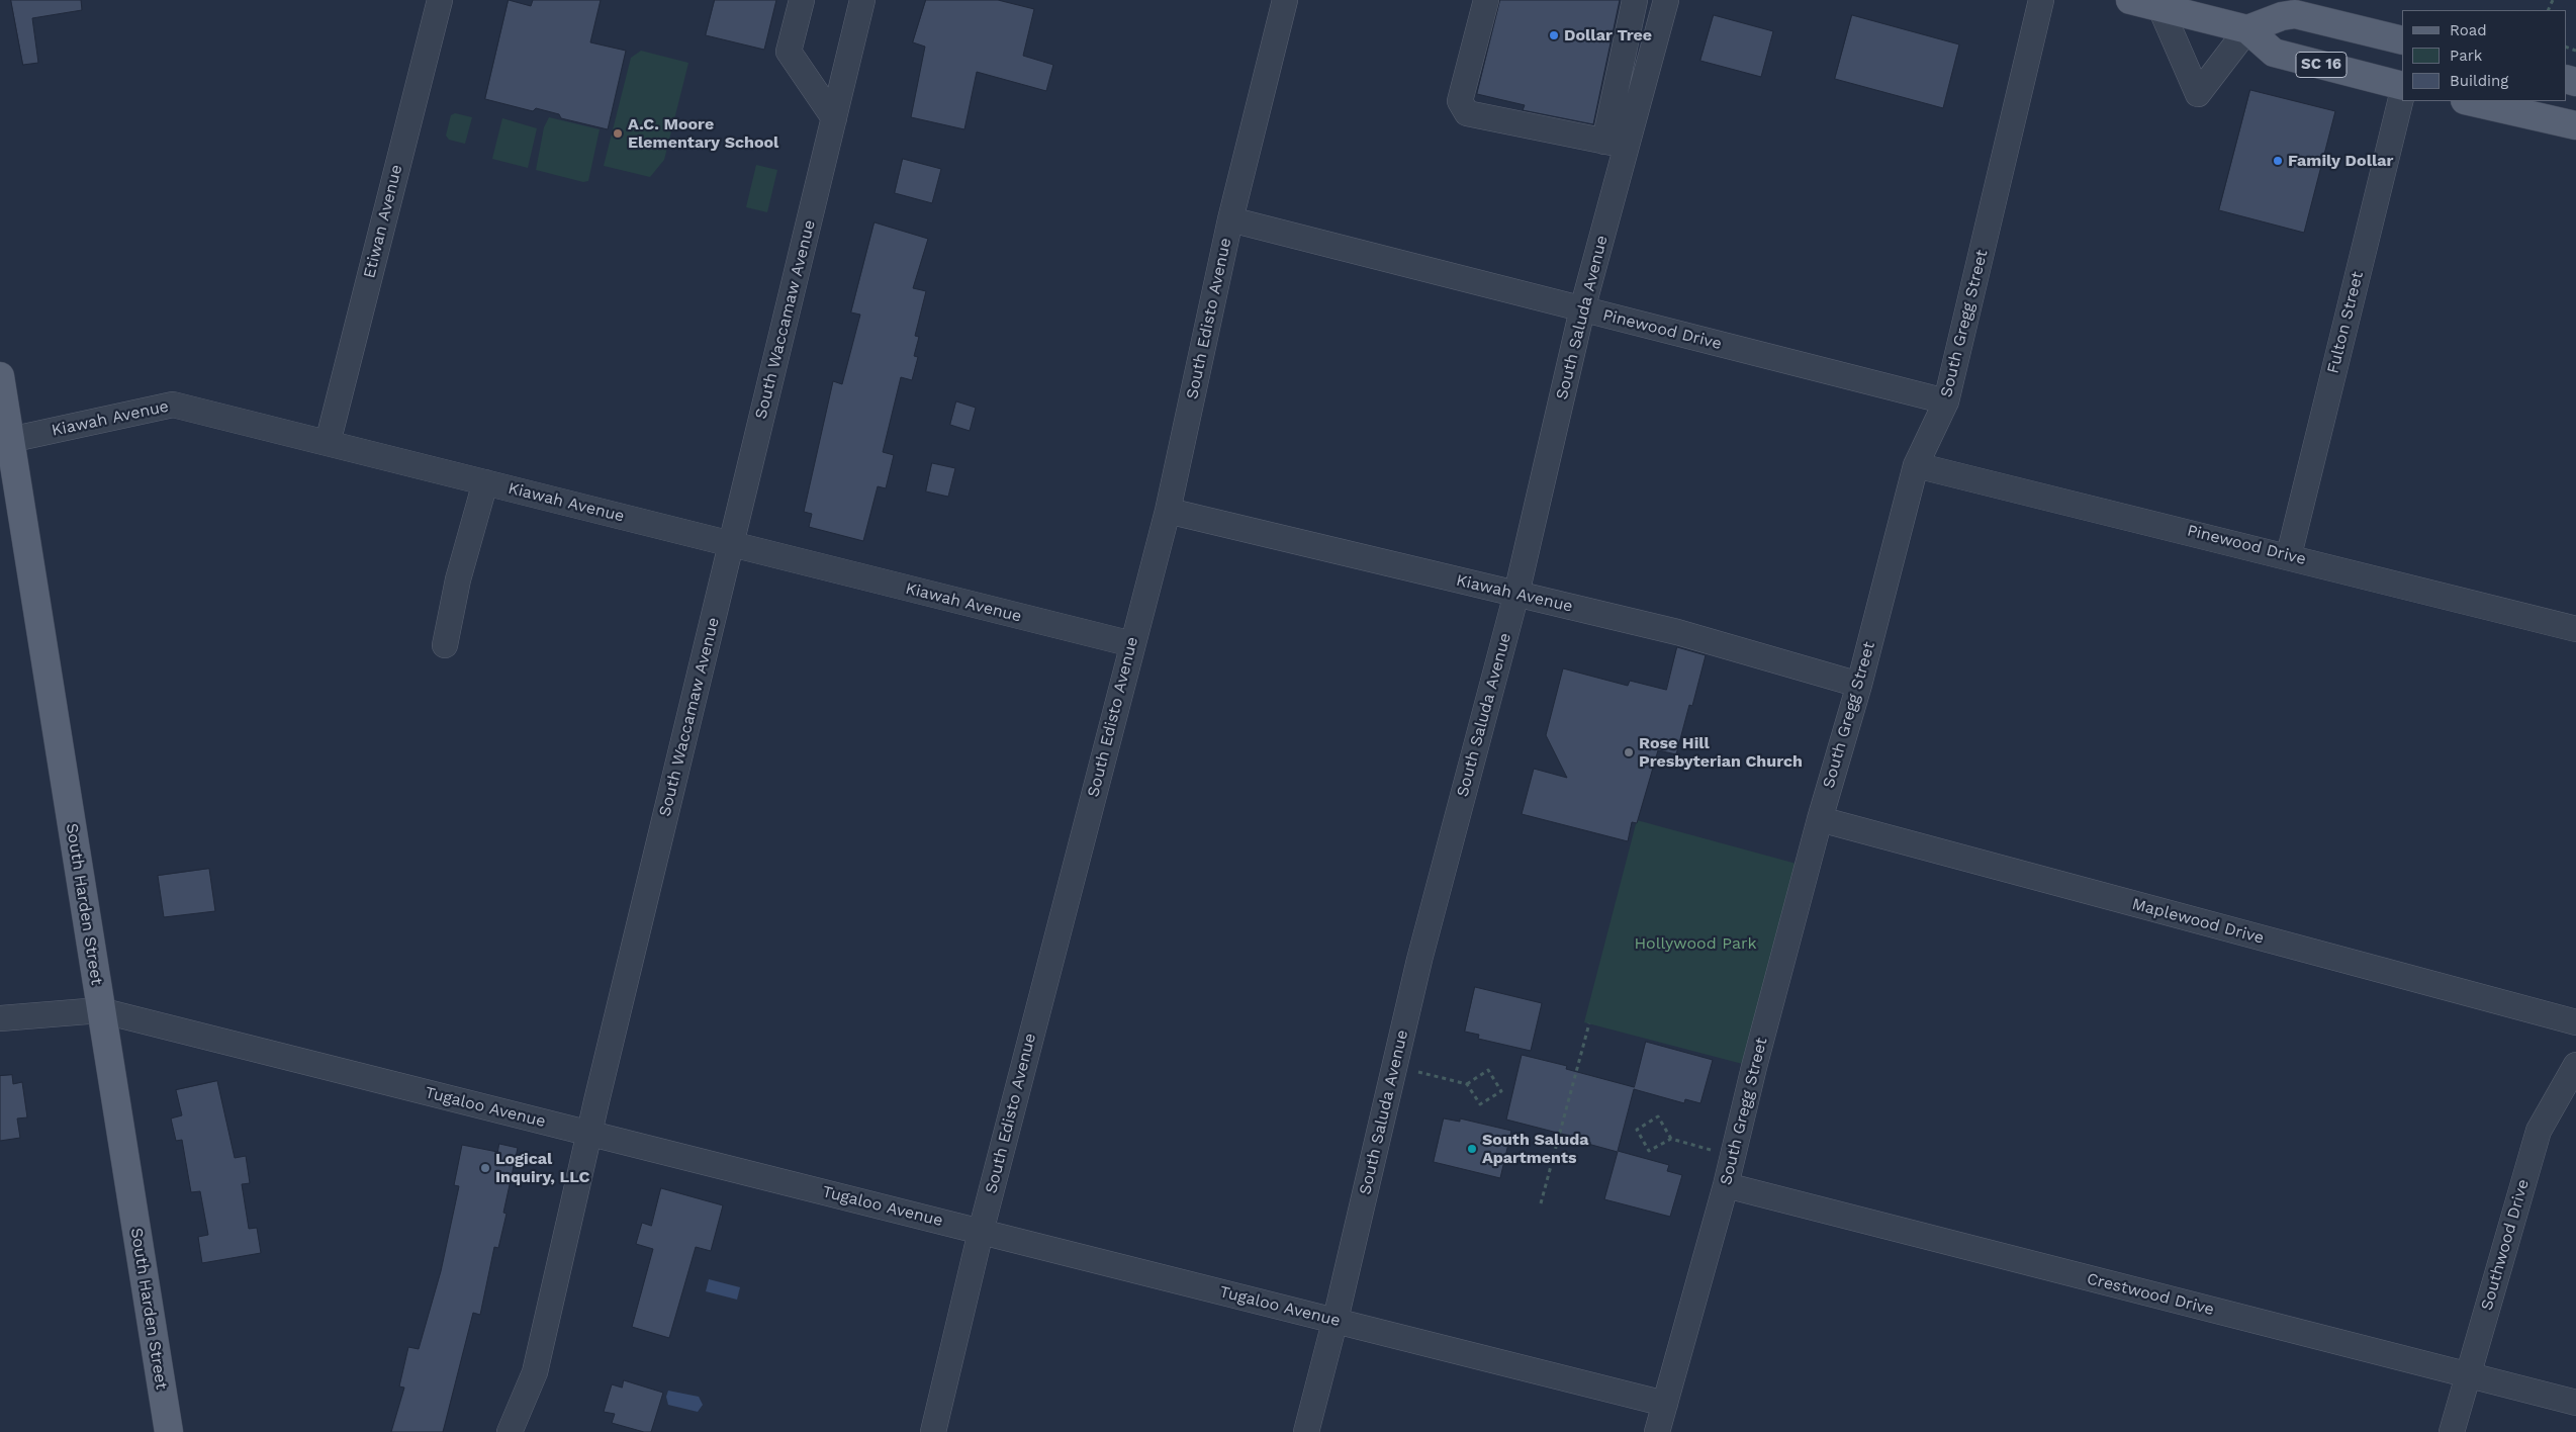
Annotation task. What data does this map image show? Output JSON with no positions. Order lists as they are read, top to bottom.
{
  "streets": {
    "main road": ["SC 16", "South Harden Street"],
    "street": [
      "Etiwan Avenue",
      "South Saluda Avenue",
      "South Edisto Avenue",
      "South Waccamaw Avenue",
      "Fulton Street",
      "South Gregg Street",
      "Pinewood Drive",
      "Kiawah Avenue",
      "Maplewood Drive",
      "Tugaloo Avenue",
      "Southwood Drive",
      "Crestwood Drive"
    ]
  },
  "crossings": [
    ["Etiwan Avenue", "Kiawah Avenue"],
    ["South Saluda Avenue", "Pinewood Drive"],
    ["South Saluda Avenue", "Kiawah Avenue"],
    ["South Saluda Avenue", "Tugaloo Avenue"],
    ["South Edisto Avenue", "Pinewood Drive"],
    ["South Edisto Avenue", "Kiawah Avenue"],
    ["South Edisto Avenue", "Tugaloo Avenue"],
    ["South Waccamaw Avenue", "Kiawah Avenue"],
    ["South Waccamaw Avenue", "Tugaloo Avenue"],
    ["Fulton Street", "Pinewood Drive"],
    ["South Gregg Street", "Pinewood Drive"],
    ["South Gregg Street", "Kiawah Avenue"],
    ["South Gregg Street", "Maplewood Drive"],
    ["South Gregg Street", "Tugaloo Avenue"],
    ["South Gregg Street", "Crestwood Drive"],
    ["Kiawah Avenue", "South Harden Street"],
    ["South Harden Street", "Tugaloo Avenue"],
    ["Southwood Drive", "Crestwood Drive"]
  ],
  "parks": ["Hollywood Park"],
  "places": [
    "Dollar Tree",
    "A.C. Moore Elementary School",
    "Family Dollar",
    "Rose Hill Presbyterian Church",
    "South Saluda Apartments",
    "Logical Inquiry, LLC"
  ],
  "legend": ["Road", "Park", "Building"]
}
